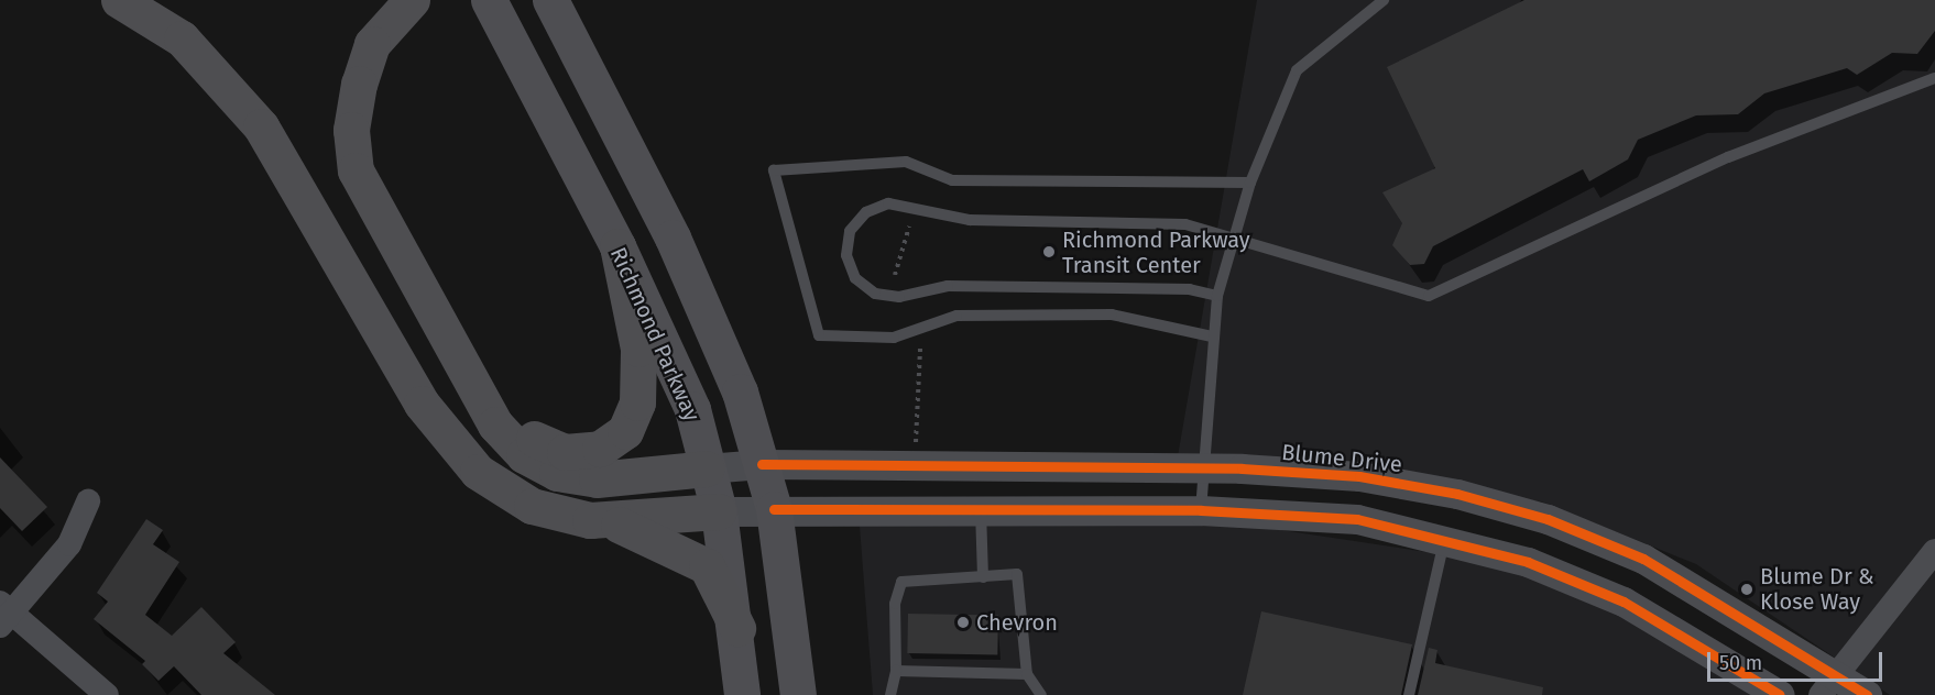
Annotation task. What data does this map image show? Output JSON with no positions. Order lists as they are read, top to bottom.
{
  "streets": {
    "highway": ["Richmond Parkway"],
    "street": ["Blume Drive"]
  },
  "crossings": [
    ["Richmond Parkway", "Blume Drive"]
  ],
  "places": ["Richmond Parkway Transit Center", "Blume Dr & Klose Way", "Chevron"],
  "scale_bar": "50 m"
}
